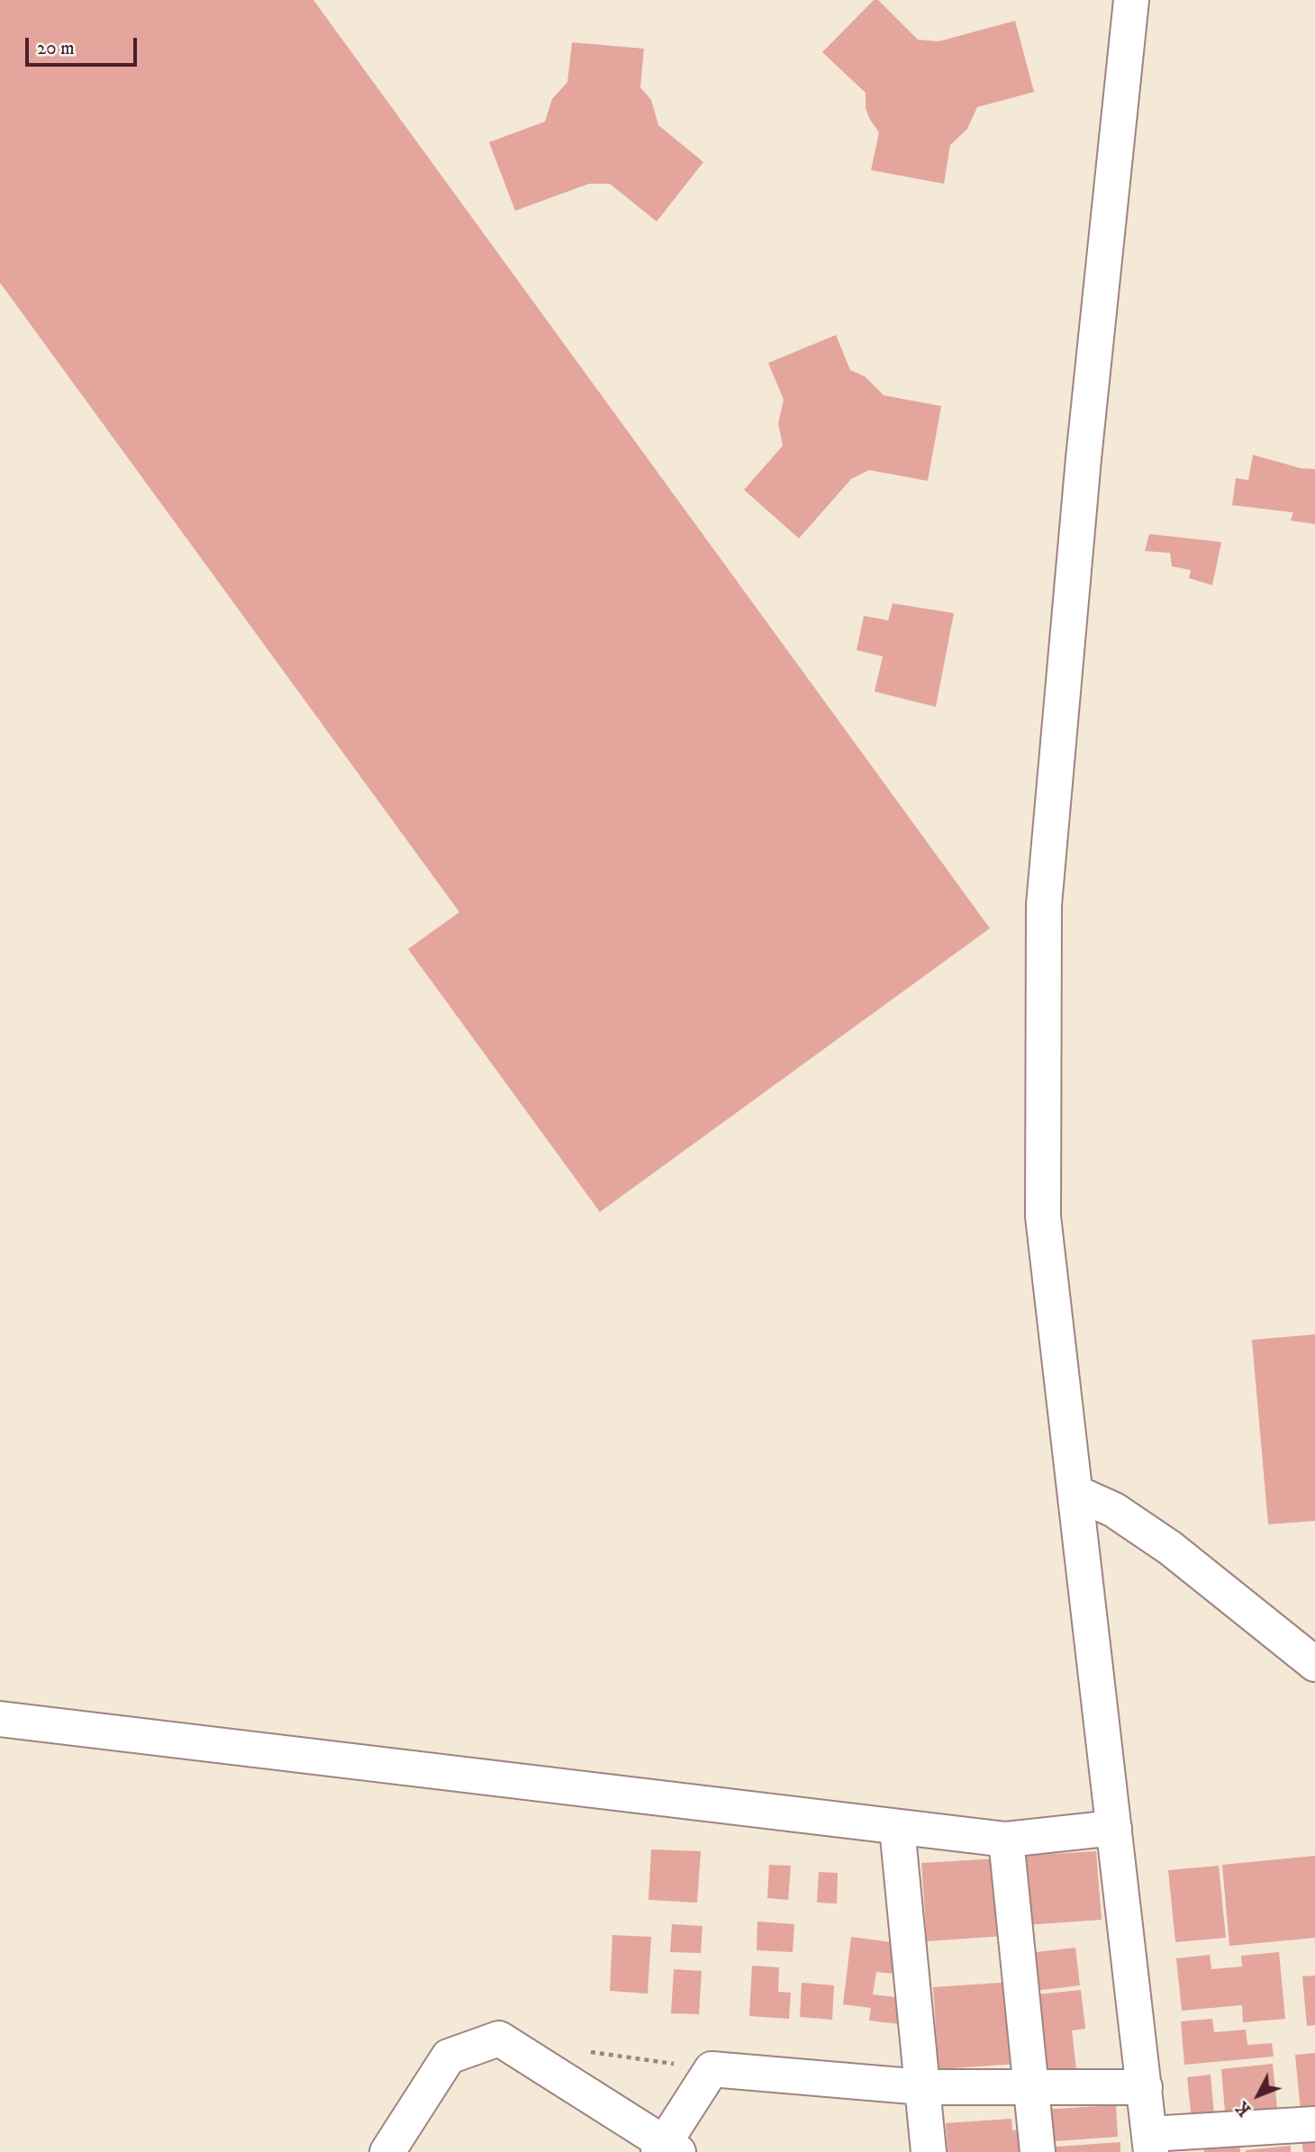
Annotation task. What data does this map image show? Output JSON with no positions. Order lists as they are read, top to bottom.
{
  "scale_bar": "20 m",
  "north": "bottom left"
}
